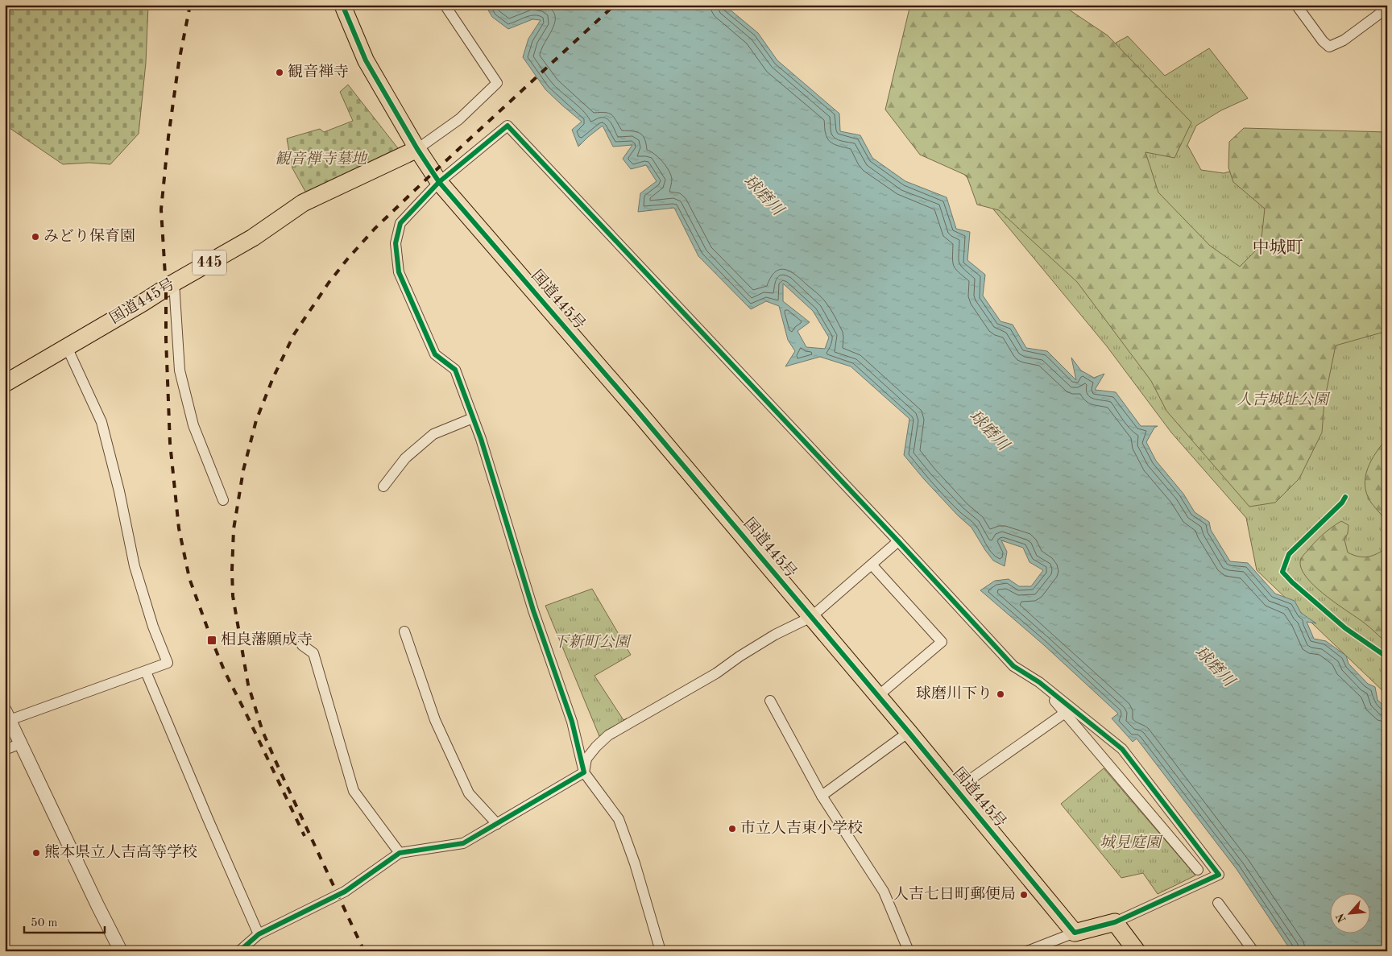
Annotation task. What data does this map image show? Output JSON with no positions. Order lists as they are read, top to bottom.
{
  "streets": {
    "highway": ["445", "国道445号"]
  },
  "districts": ["中城町"],
  "water": ["球磨川"],
  "parks": [
    "観音禅寺墓地",
    "人吉城址公園",
    "下新町公園",
    "城見庭園"
  ],
  "places": {
    "other": [
      "観音禅寺",
      "みどり保育園",
      "球磨川下り",
      "市立人吉東小学校",
      "熊本県立人吉高等学校",
      "人吉七日町郵便局"
    ],
    "transit": ["相良藩願成寺"]
  },
  "scale_bar": "50 m",
  "north": "bottom left"
}
